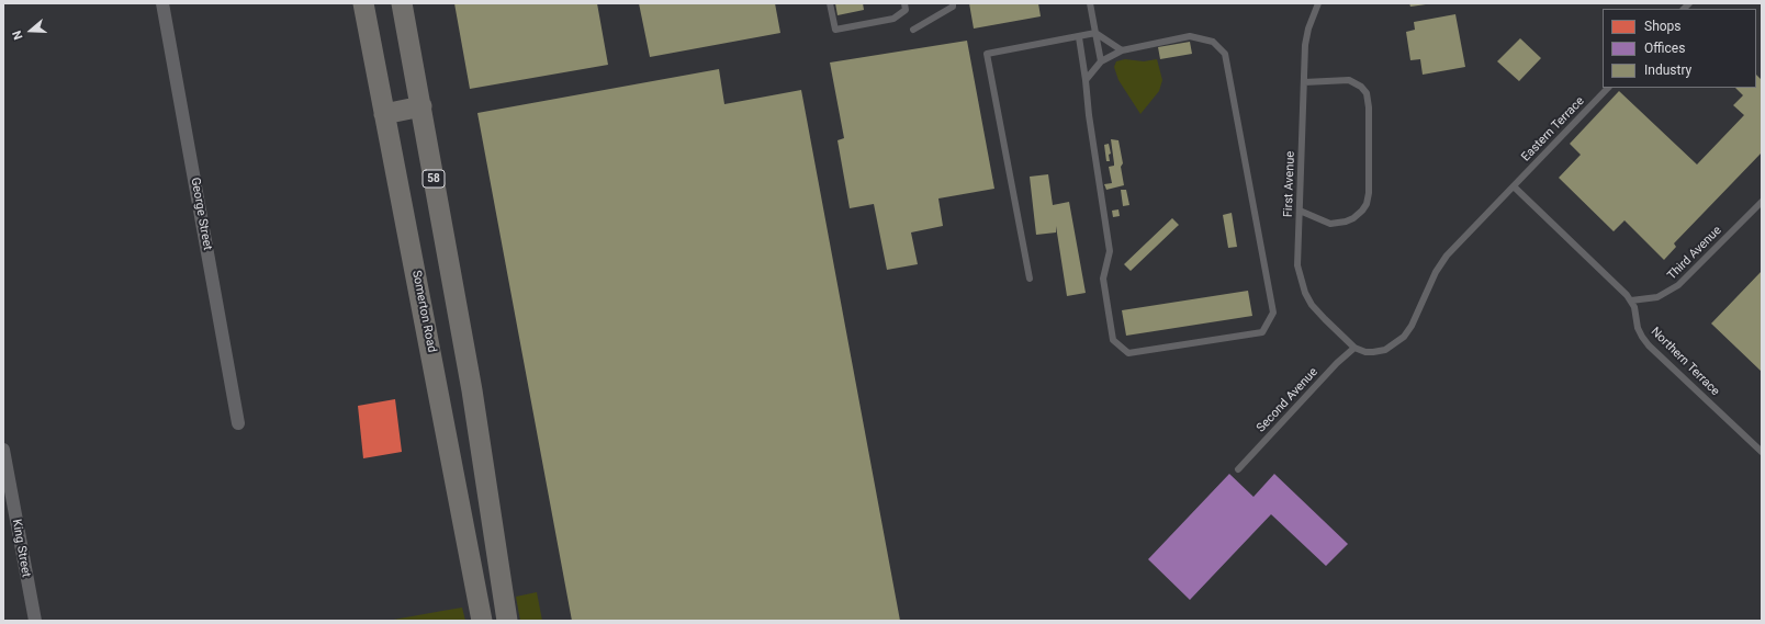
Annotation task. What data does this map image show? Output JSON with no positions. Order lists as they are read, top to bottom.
{
  "streets": {
    "main road": ["58", "Somerton Road"],
    "street": ["George Street", "King Street"],
    "lane": [
      "Eastern Terrace",
      "First Avenue",
      "Third Avenue",
      "Northern Terrace",
      "Second Avenue"
    ]
  },
  "crossings": [
    ["Eastern Terrace", "First Avenue"],
    ["Eastern Terrace", "Northern Terrace"],
    ["Eastern Terrace", "Second Avenue"],
    ["First Avenue", "Second Avenue"],
    ["Third Avenue", "Northern Terrace"]
  ],
  "legend": ["Shops", "Offices", "Industry"],
  "north": "left"
}
